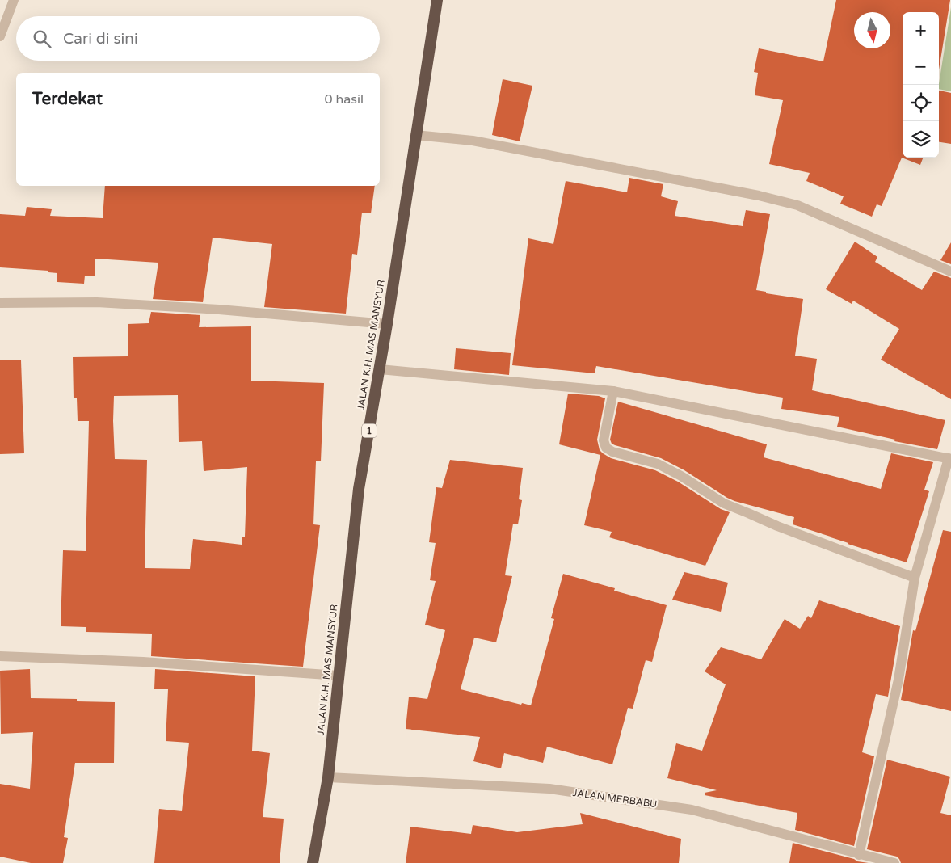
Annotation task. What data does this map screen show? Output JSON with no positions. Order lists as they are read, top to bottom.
{
  "streets": {
    "highway": ["JALAN K.H. MAS MANSYUR", "1"],
    "street": ["JALAN MERBABU"]
  },
  "crossings": [
    ["JALAN K.H. MAS MANSYUR", "JALAN MERBABU"]
  ],
  "north": "bottom",
  "page": {
    "map_buttons": ["+", "−"],
    "search": "Cari di sini",
    "heading": ["Terdekat", "0 hasil"]
  }
}
